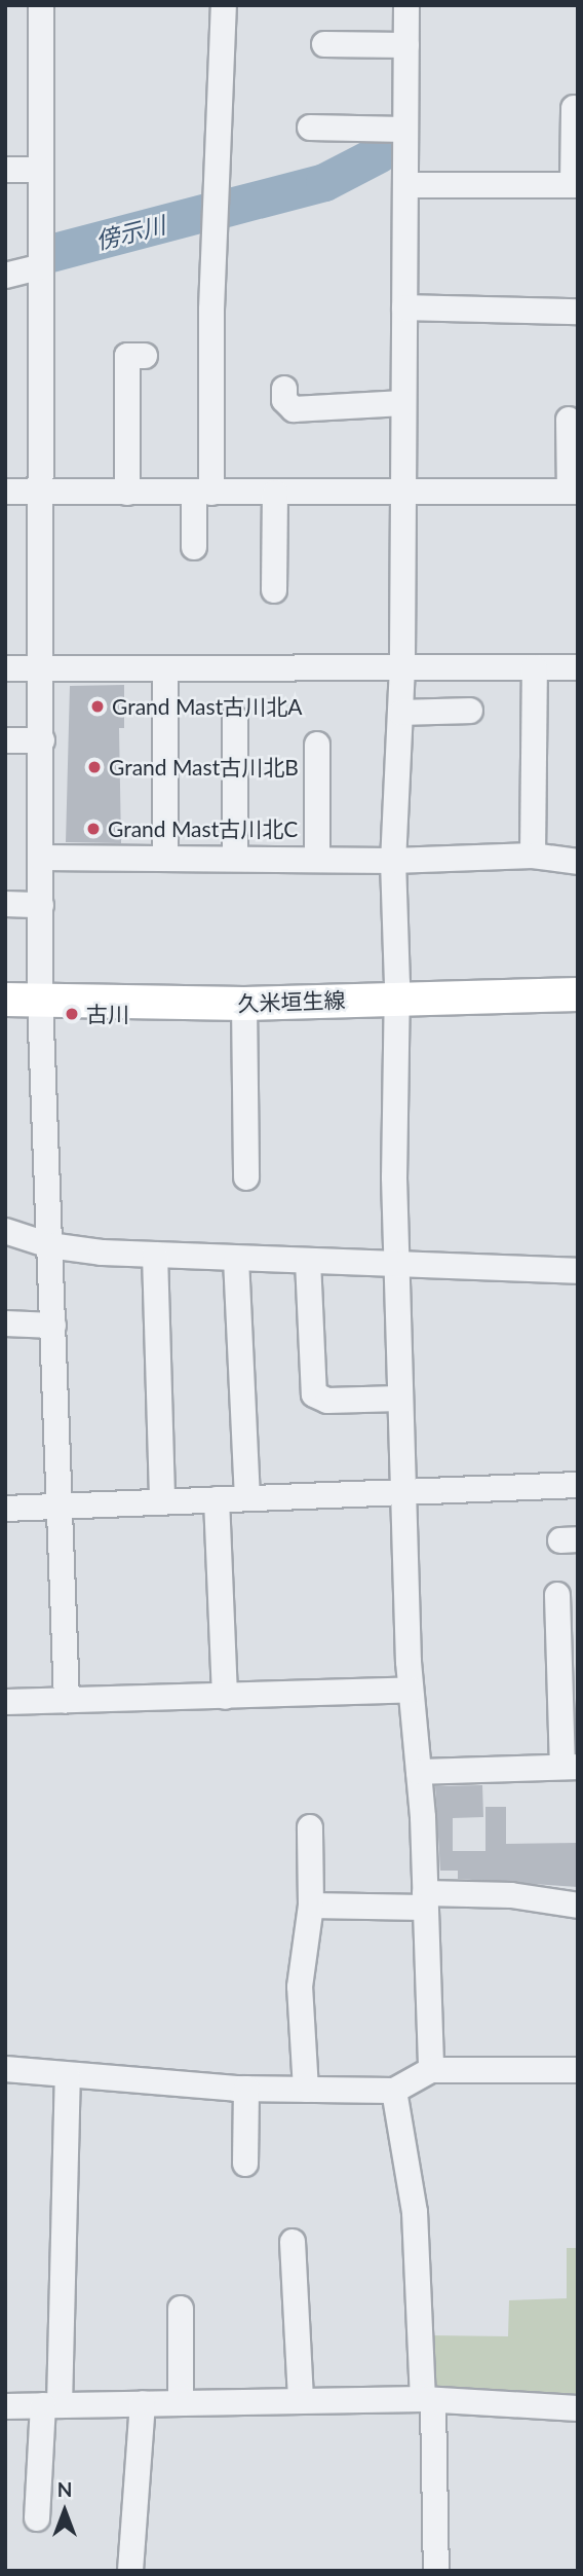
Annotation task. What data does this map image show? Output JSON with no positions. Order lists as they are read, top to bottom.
{
  "streets": {
    "main road": ["久米垣生線"]
  },
  "water": ["傍示川"],
  "places": [
    "Grand Mast古川北A",
    "Grand Mast古川北B",
    "Grand Mast古川北C",
    "古川"
  ],
  "north": "top"
}
